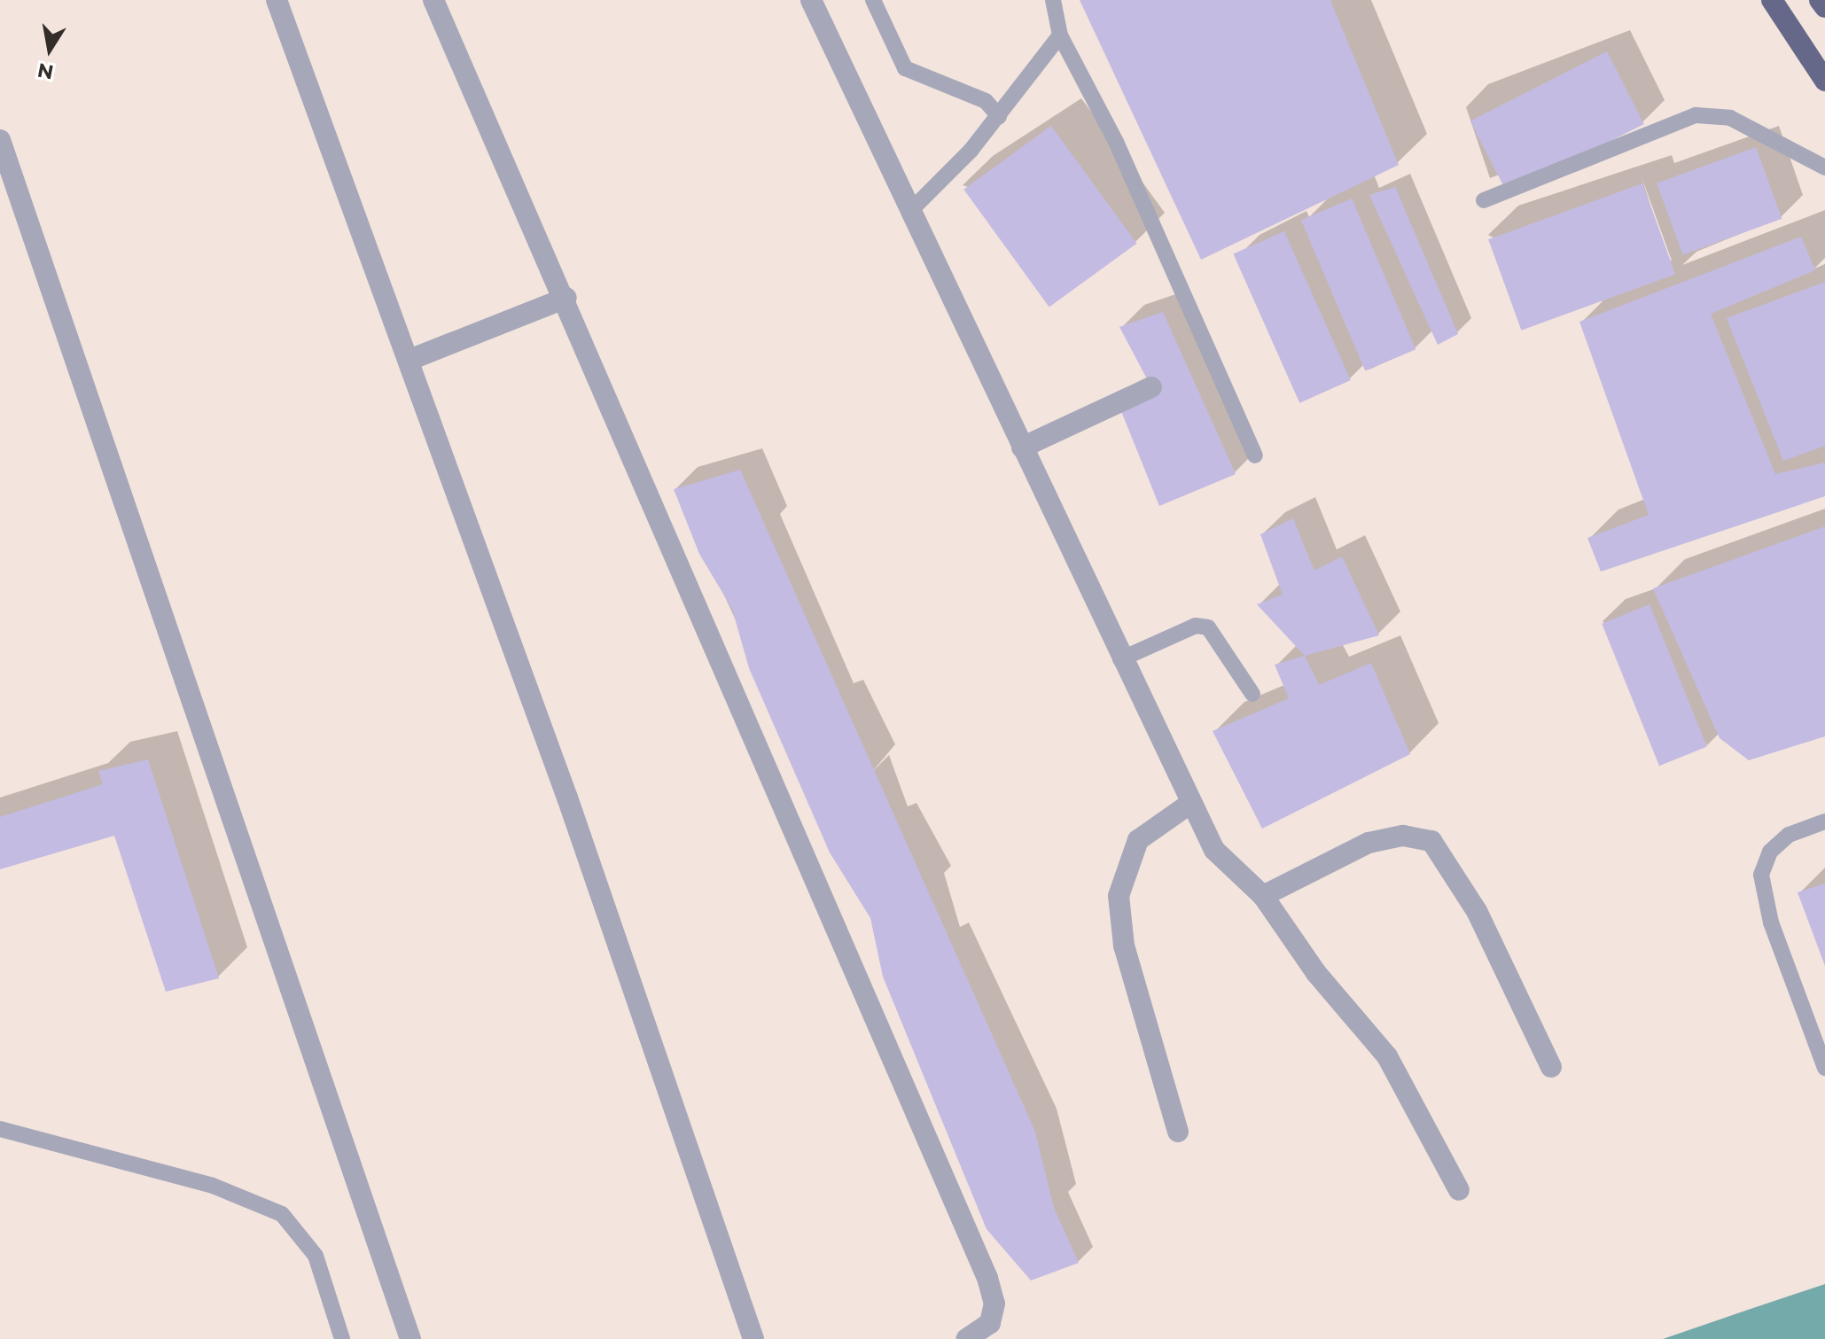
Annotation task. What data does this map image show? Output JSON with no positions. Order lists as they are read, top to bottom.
{
  "north": "bottom"
}
